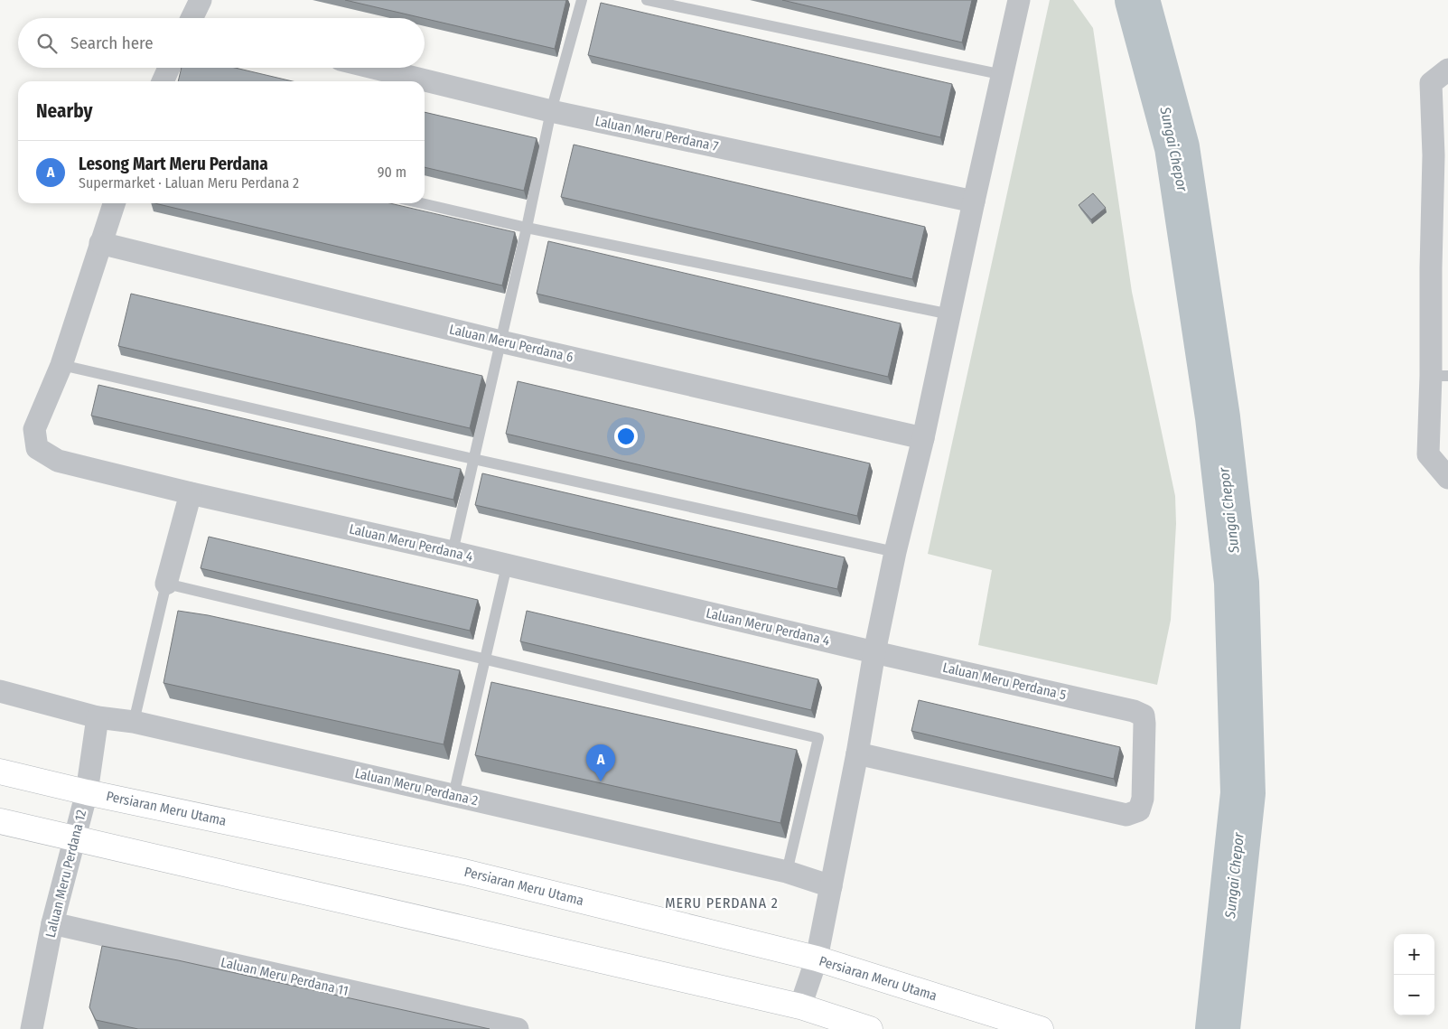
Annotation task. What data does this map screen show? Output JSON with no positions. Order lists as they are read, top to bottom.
{
  "streets": {
    "street": [
      "Laluan Meru Perdana 7",
      "Laluan Meru Perdana 6",
      "Laluan Meru Perdana 4",
      "Laluan Meru Perdana 5",
      "Laluan Meru Perdana 2",
      "Persiaran Meru Utama",
      "Laluan Meru Perdana 12",
      "Laluan Meru Perdana 11"
    ]
  },
  "crossings": [
    ["Laluan Meru Perdana 6", "Laluan Meru Perdana 4"],
    ["Laluan Meru Perdana 4", "Laluan Meru Perdana 5"],
    ["Laluan Meru Perdana 2", "Laluan Meru Perdana 12"],
    ["Persiaran Meru Utama", "Laluan Meru Perdana 12"],
    ["Laluan Meru Perdana 12", "Laluan Meru Perdana 11"]
  ],
  "districts": ["MERU PERDANA 2"],
  "water": ["Sungai Chepor"],
  "page": {
    "search": "Search here",
    "heading": "Nearby",
    "list": [
      {
        "mark": "A",
        "name": "Lesong Mart Meru Perdana",
        "note": "Supermarket · Laluan Meru Perdana 2",
        "value": "90 m"
      }
    ],
    "pins": "A",
    "map_buttons": ["+", "−"]
  }
}
